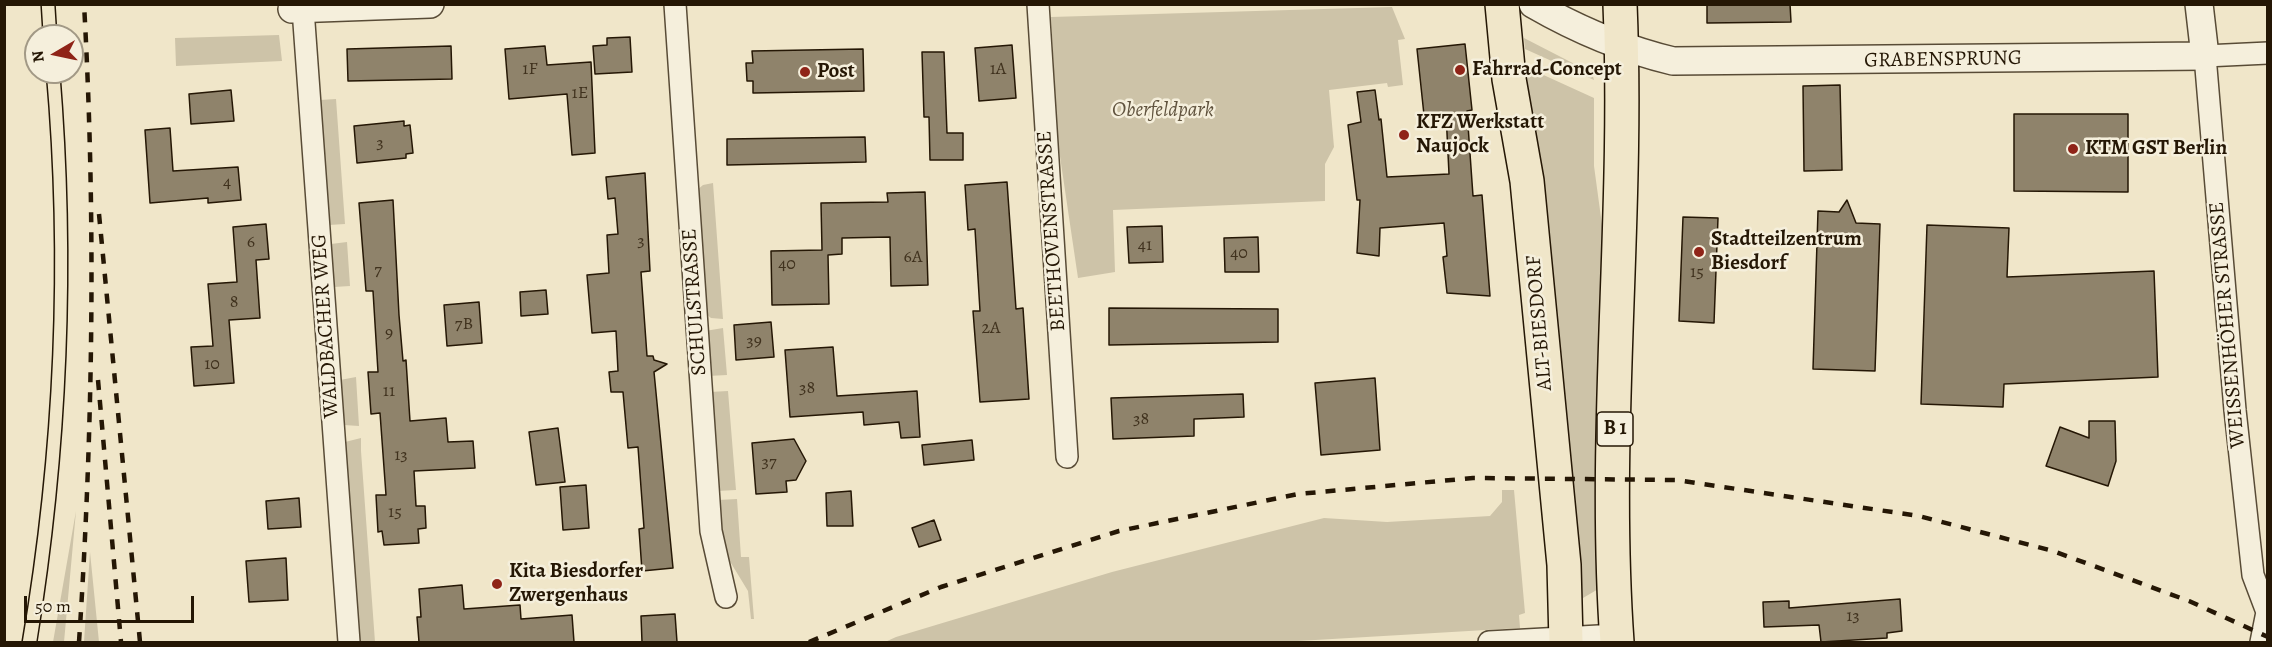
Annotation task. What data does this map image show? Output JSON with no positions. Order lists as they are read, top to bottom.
{
  "streets": {
    "main road": ["ALT-BIESDORF", "B 1"],
    "street": [
      "GRABENSPRUNG",
      "BEETHOVENSTRASSE",
      "SCHULSTRASSE",
      "WEISSENHÖHER STRASSE",
      "WALDBACHER WEG"
    ]
  },
  "crossings": [
    ["GRABENSPRUNG", "WEISSENHÖHER STRASSE"],
    ["GRABENSPRUNG", "B 1"]
  ],
  "parks": ["Oberfeldpark"],
  "places": [
    "Fahrrad-Concept",
    "Post",
    "KFZ Werkstatt Naujock",
    "KTM GST Berlin",
    "Stadtteilzentrum Biesdorf",
    "Kita Biesdorfer Zwergenhaus"
  ],
  "house_numbers": [
    "1F",
    "1A",
    "1E",
    "3",
    "4",
    "3",
    "6",
    "41",
    "40",
    "6A",
    "40",
    "7",
    "15",
    "8",
    "7B",
    "2A",
    "9",
    "39",
    "10",
    "38",
    "11",
    "38",
    "13",
    "37",
    "15",
    "13"
  ],
  "scale_bar": "50 m",
  "north": "left"
}
